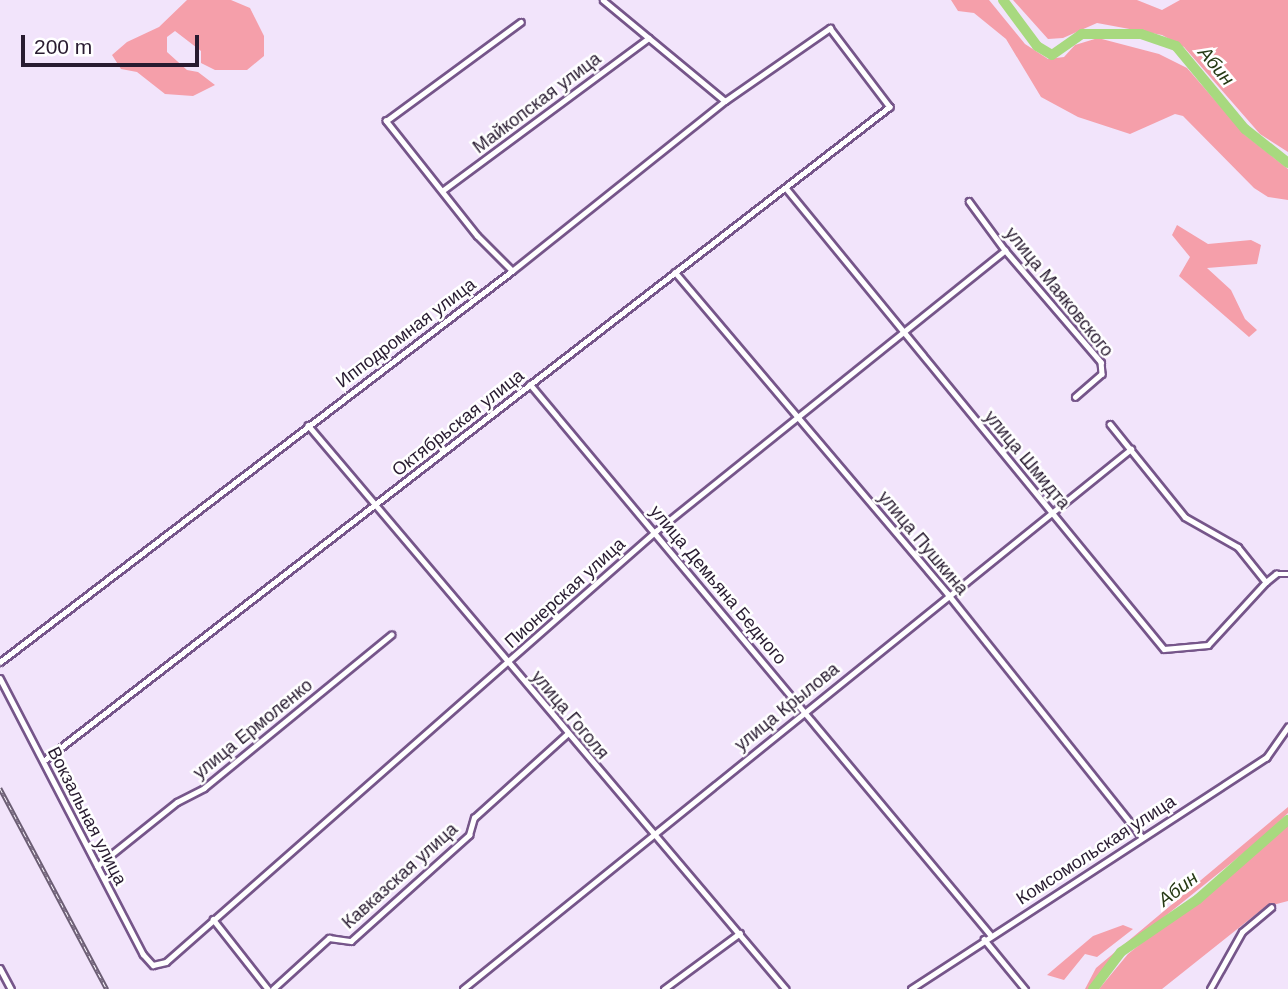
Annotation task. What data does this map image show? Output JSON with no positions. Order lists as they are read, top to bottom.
{
  "streets": {
    "street": [
      "Майкопская улица",
      "улица Маяковского",
      "Ипподромная улица",
      "Октябрьская улица",
      "улица Шмидта",
      "улица Пушкина",
      "улица Демьяна Бедного",
      "Пионерская улица",
      "улица Крылова",
      "улица Гоголя",
      "улица Ермоленко",
      "Вокзальная улица",
      "Комсомольская улица",
      "Кавказская улица"
    ]
  },
  "crossings": [
    ["улица Маяковского", "Пионерская улица"],
    ["Ипподромная улица", "Октябрьская улица"],
    ["Ипподромная улица", "улица Гоголя"],
    ["Октябрьская улица", "улица Шмидта"],
    ["Октябрьская улица", "улица Пушкина"],
    ["Октябрьская улица", "улица Демьяна Бедного"],
    ["Октябрьская улица", "улица Гоголя"],
    ["Октябрьская улица", "Вокзальная улица"],
    ["улица Шмидта", "Пионерская улица"],
    ["улица Шмидта", "улица Крылова"],
    ["улица Пушкина", "Пионерская улица"],
    ["улица Пушкина", "улица Крылова"],
    ["улица Пушкина", "Комсомольская улица"],
    ["улица Демьяна Бедного", "Пионерская улица"],
    ["улица Демьяна Бедного", "улица Крылова"],
    ["улица Демьяна Бедного", "Комсомольская улица"],
    ["Пионерская улица", "улица Гоголя"],
    ["Пионерская улица", "Вокзальная улица"],
    ["улица Крылова", "улица Гоголя"],
    ["улица Гоголя", "Кавказская улица"],
    ["улица Ермоленко", "Вокзальная улица"]
  ],
  "water": ["Абин"],
  "scale_bar": "200 m"
}
